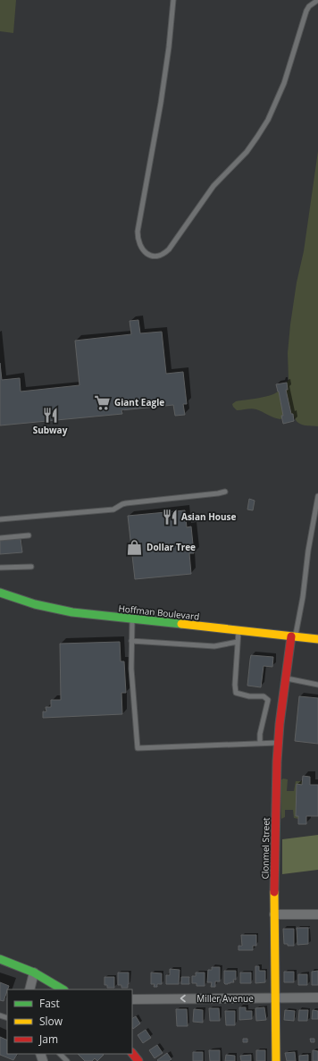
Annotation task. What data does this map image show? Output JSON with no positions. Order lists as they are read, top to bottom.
{
  "streets": {
    "street": ["Hoffman Boulevard", "Clonmel Street", "Miller Avenue"]
  },
  "crossings": [
    ["Hoffman Boulevard", "Clonmel Street"],
    ["Clonmel Street", "Miller Avenue"]
  ],
  "one_way": ["Miller Avenue"],
  "places": {
    "supermarket": ["Giant Eagle"],
    "restaurant": ["Subway", "Asian House"],
    "shop": ["Dollar Tree"]
  },
  "legend": ["Fast", "Slow", "Jam"]
}
